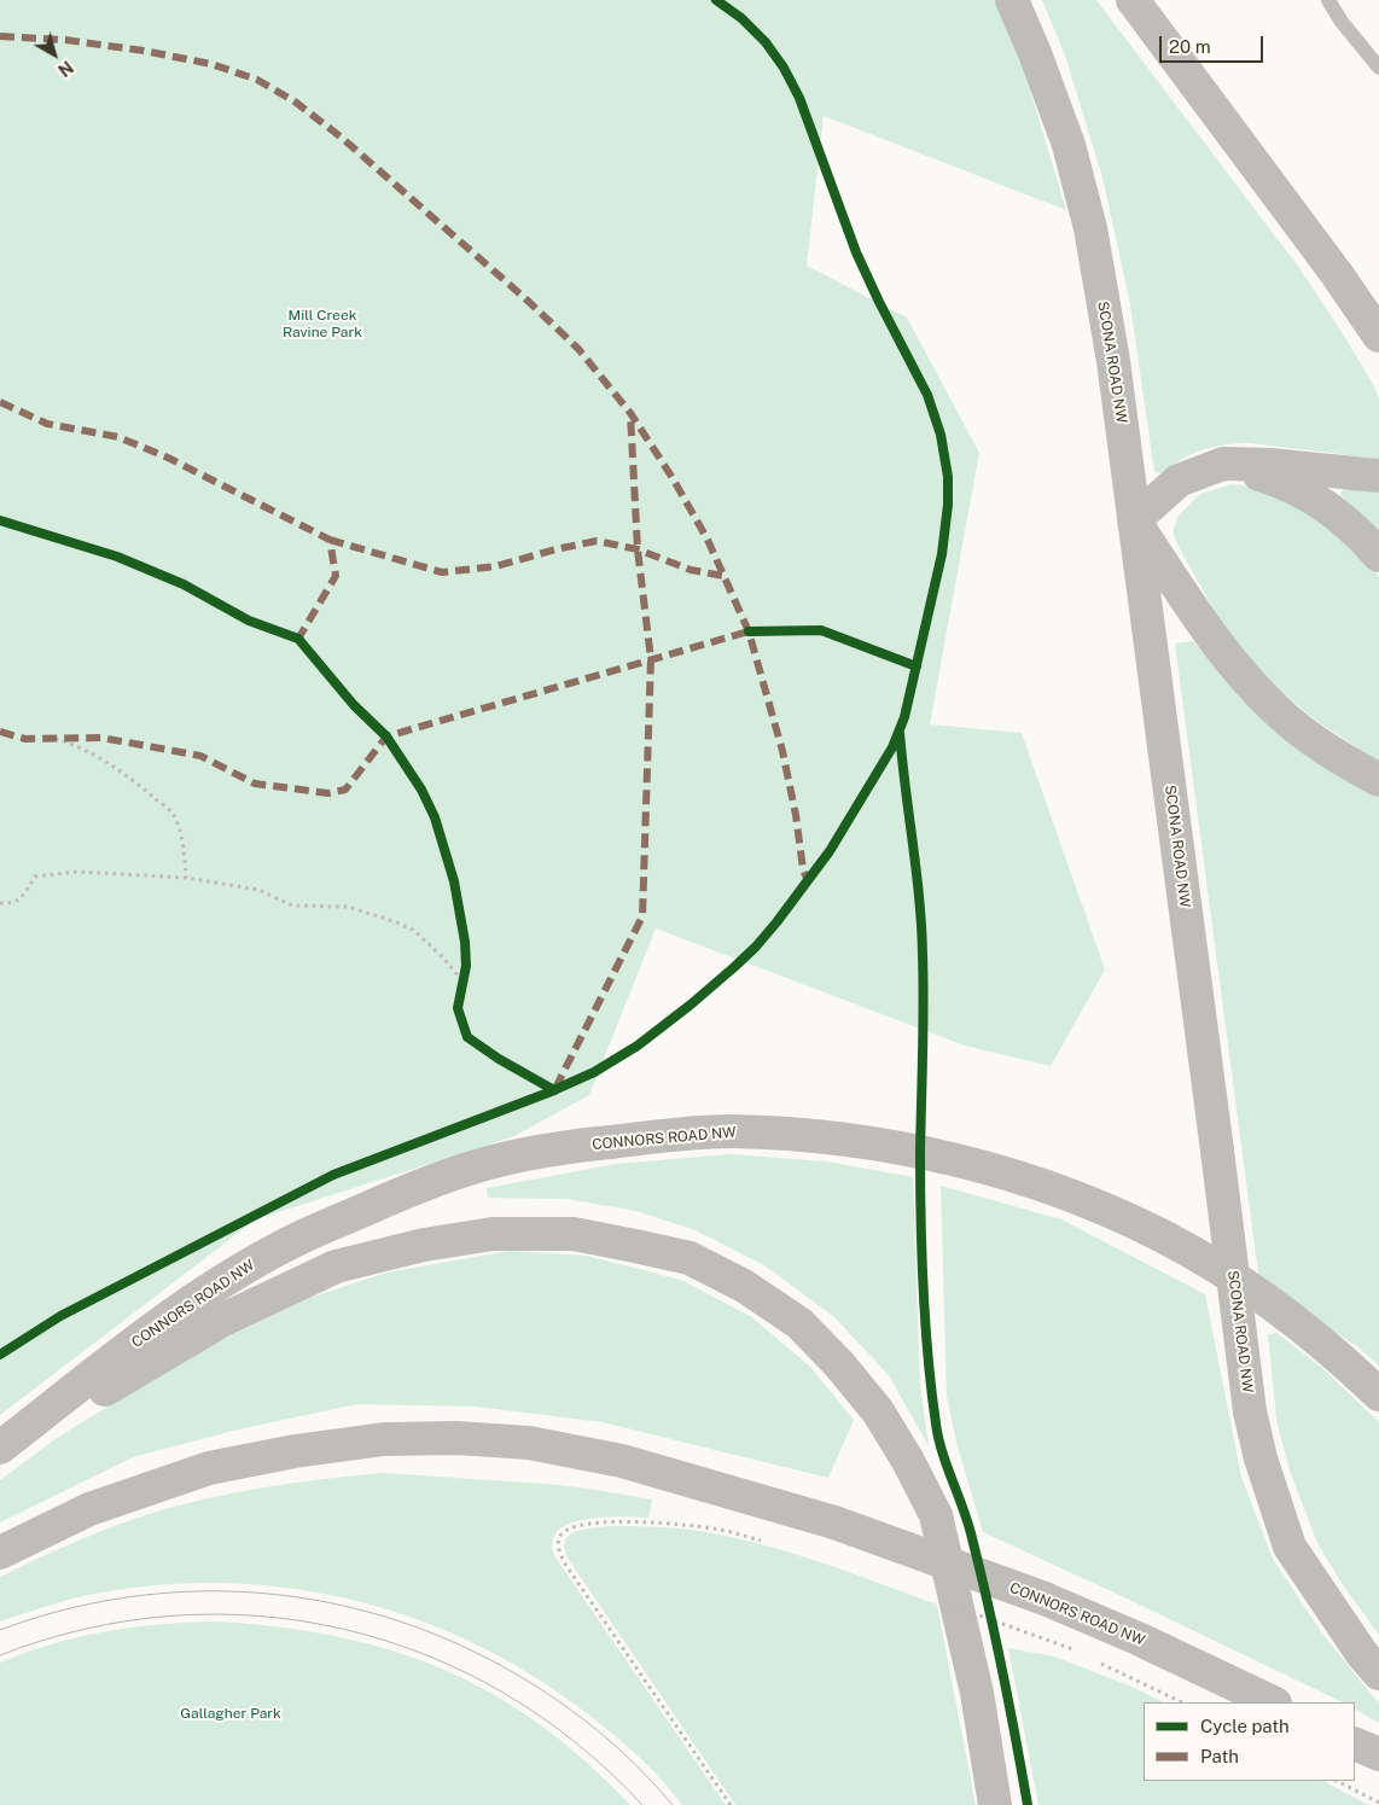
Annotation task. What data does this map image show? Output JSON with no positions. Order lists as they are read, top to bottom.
{
  "streets": {
    "main road": ["SCONA ROAD NW", "CONNORS ROAD NW"]
  },
  "parks": ["Mill Creek Ravine Park", "Gallagher Park"],
  "legend": ["Cycle path", "Path"],
  "scale_bar": "20 m",
  "north": "bottom right"
}
